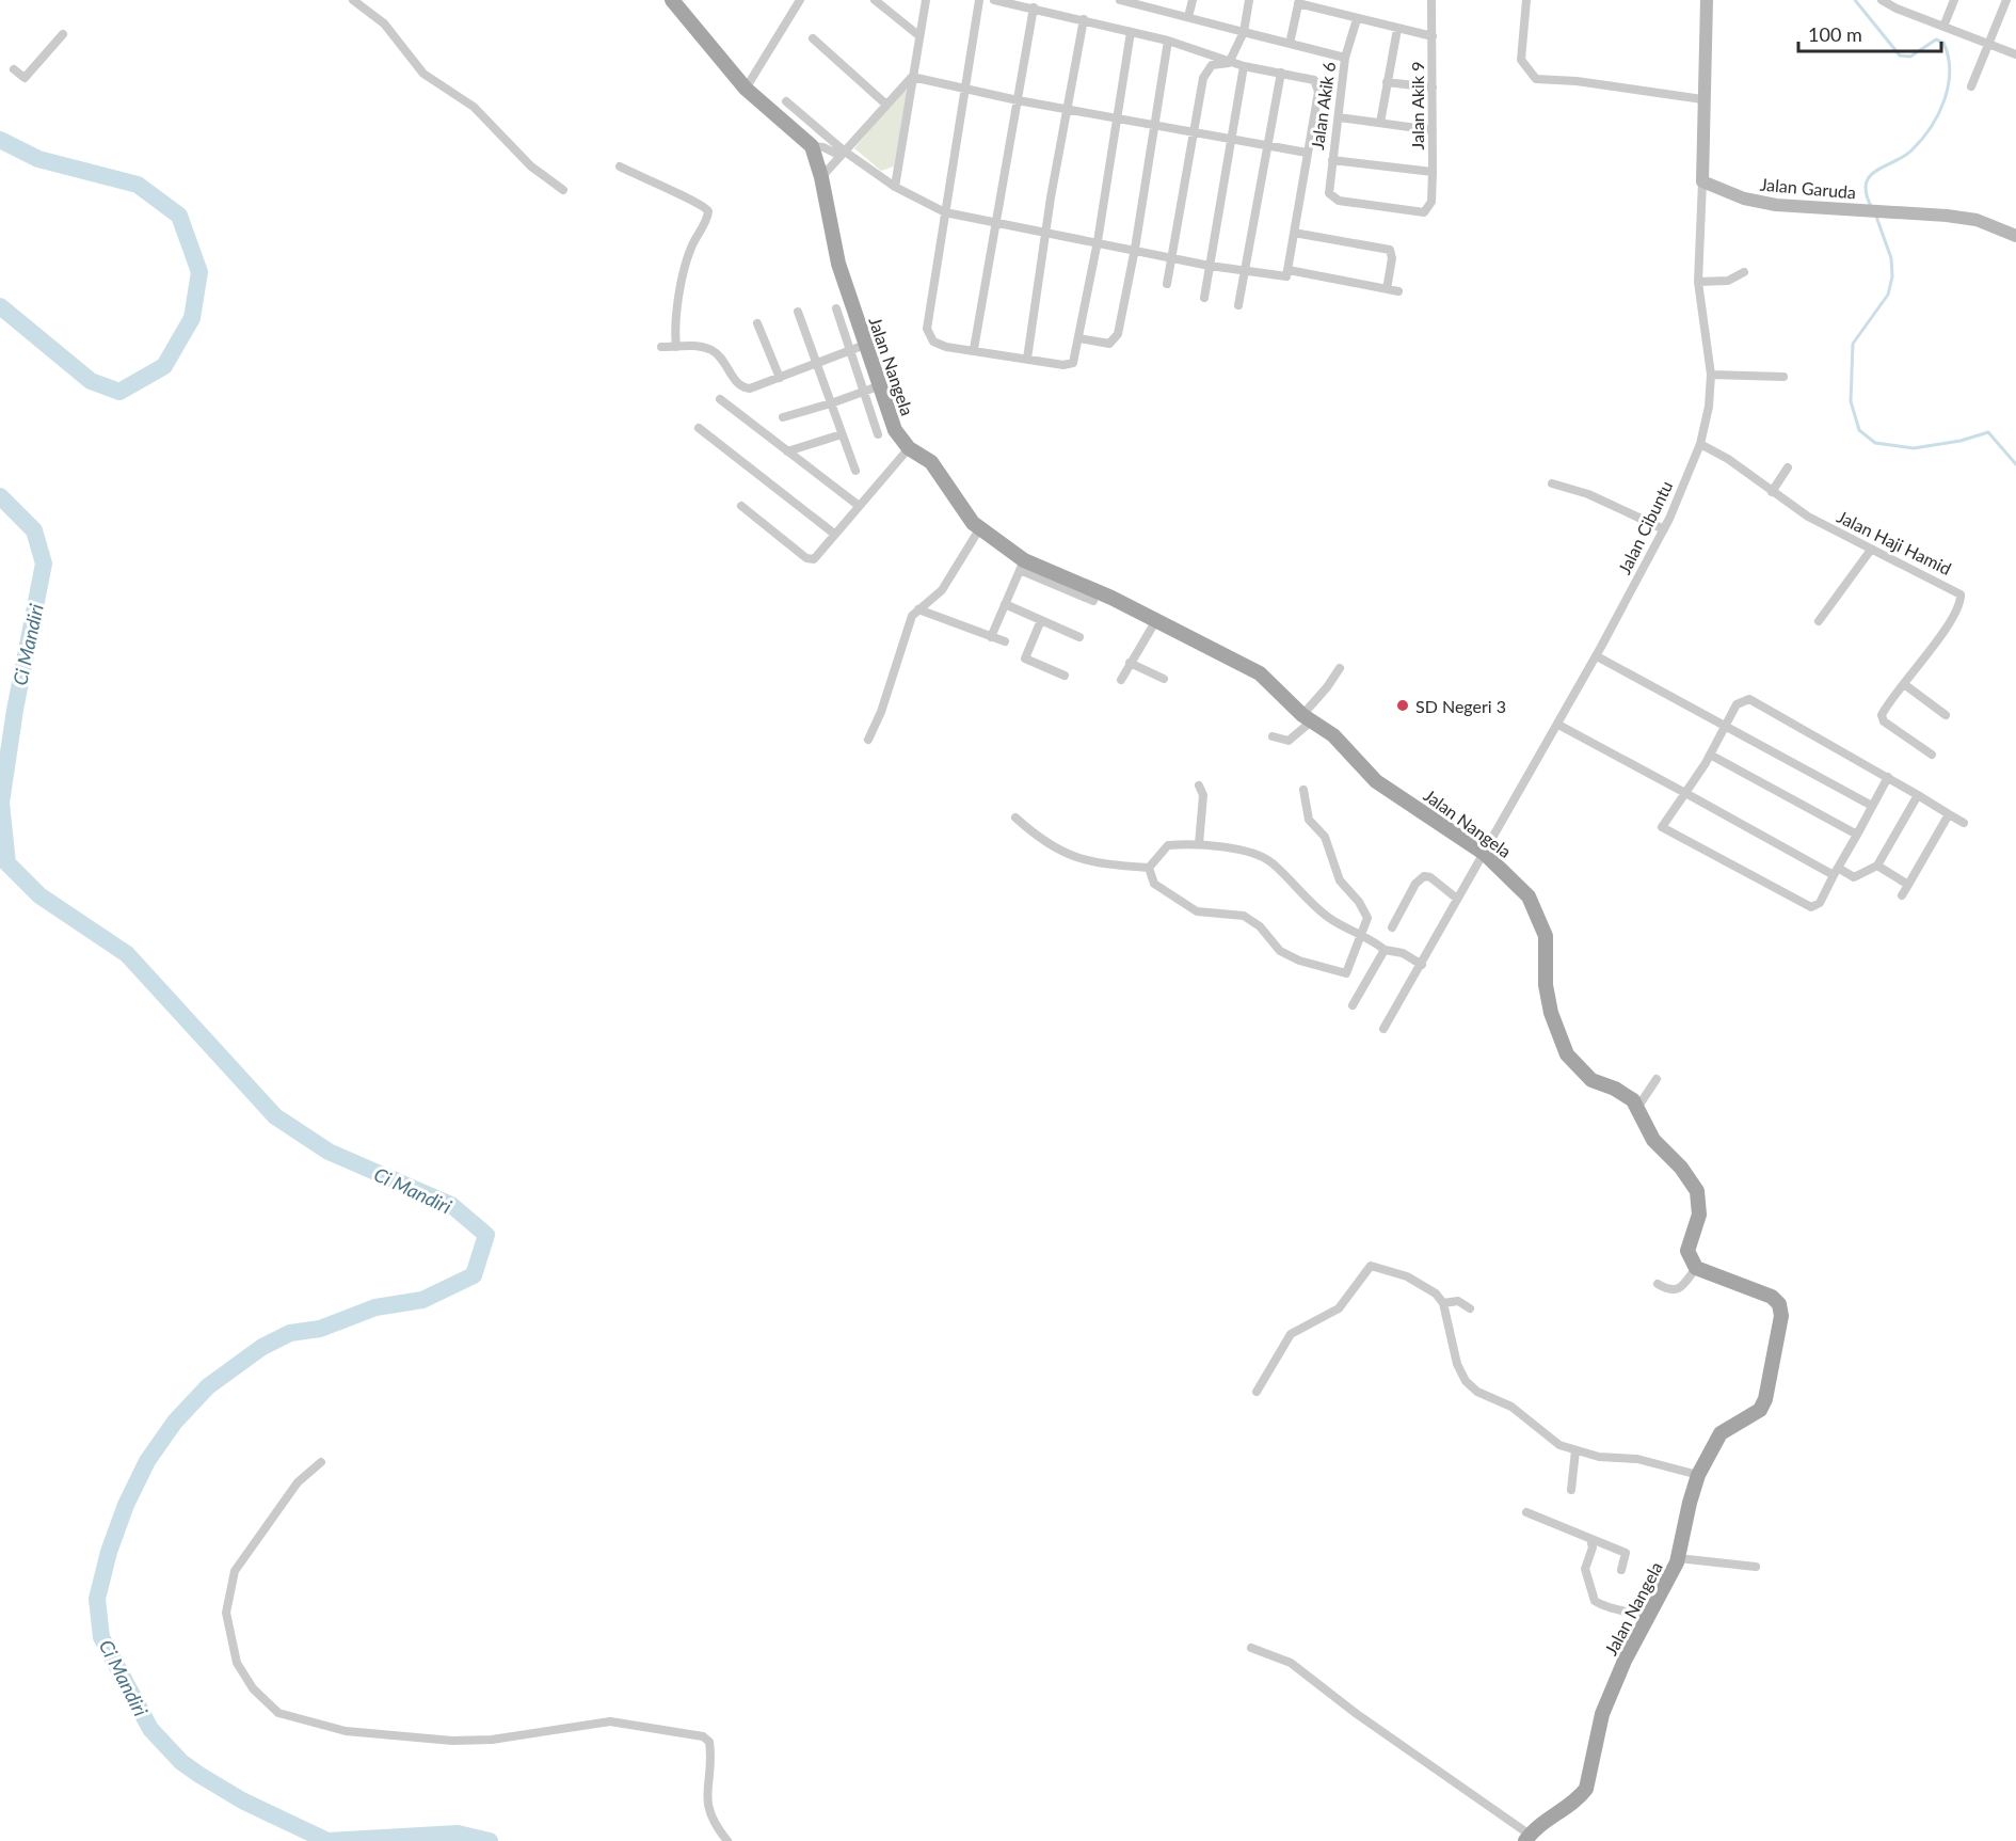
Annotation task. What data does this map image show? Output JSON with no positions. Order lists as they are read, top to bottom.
{
  "streets": {
    "main road": ["Jalan Nangela"],
    "street": [
      "Jalan Akik 6",
      "Jalan Akik 9",
      "Jalan Garuda",
      "Jalan Cibuntu",
      "Jalan Haji Hamid"
    ]
  },
  "crossings": [
    ["Jalan Akik 6", "Jalan Akik 9"],
    ["Jalan Garuda", "Jalan Cibuntu"],
    ["Jalan Nangela", "Jalan Cibuntu"],
    ["Jalan Cibuntu", "Jalan Haji Hamid"]
  ],
  "water": ["Ci Mandiri"],
  "places": ["SD Negeri 3"],
  "scale_bar": "100 m"
}
